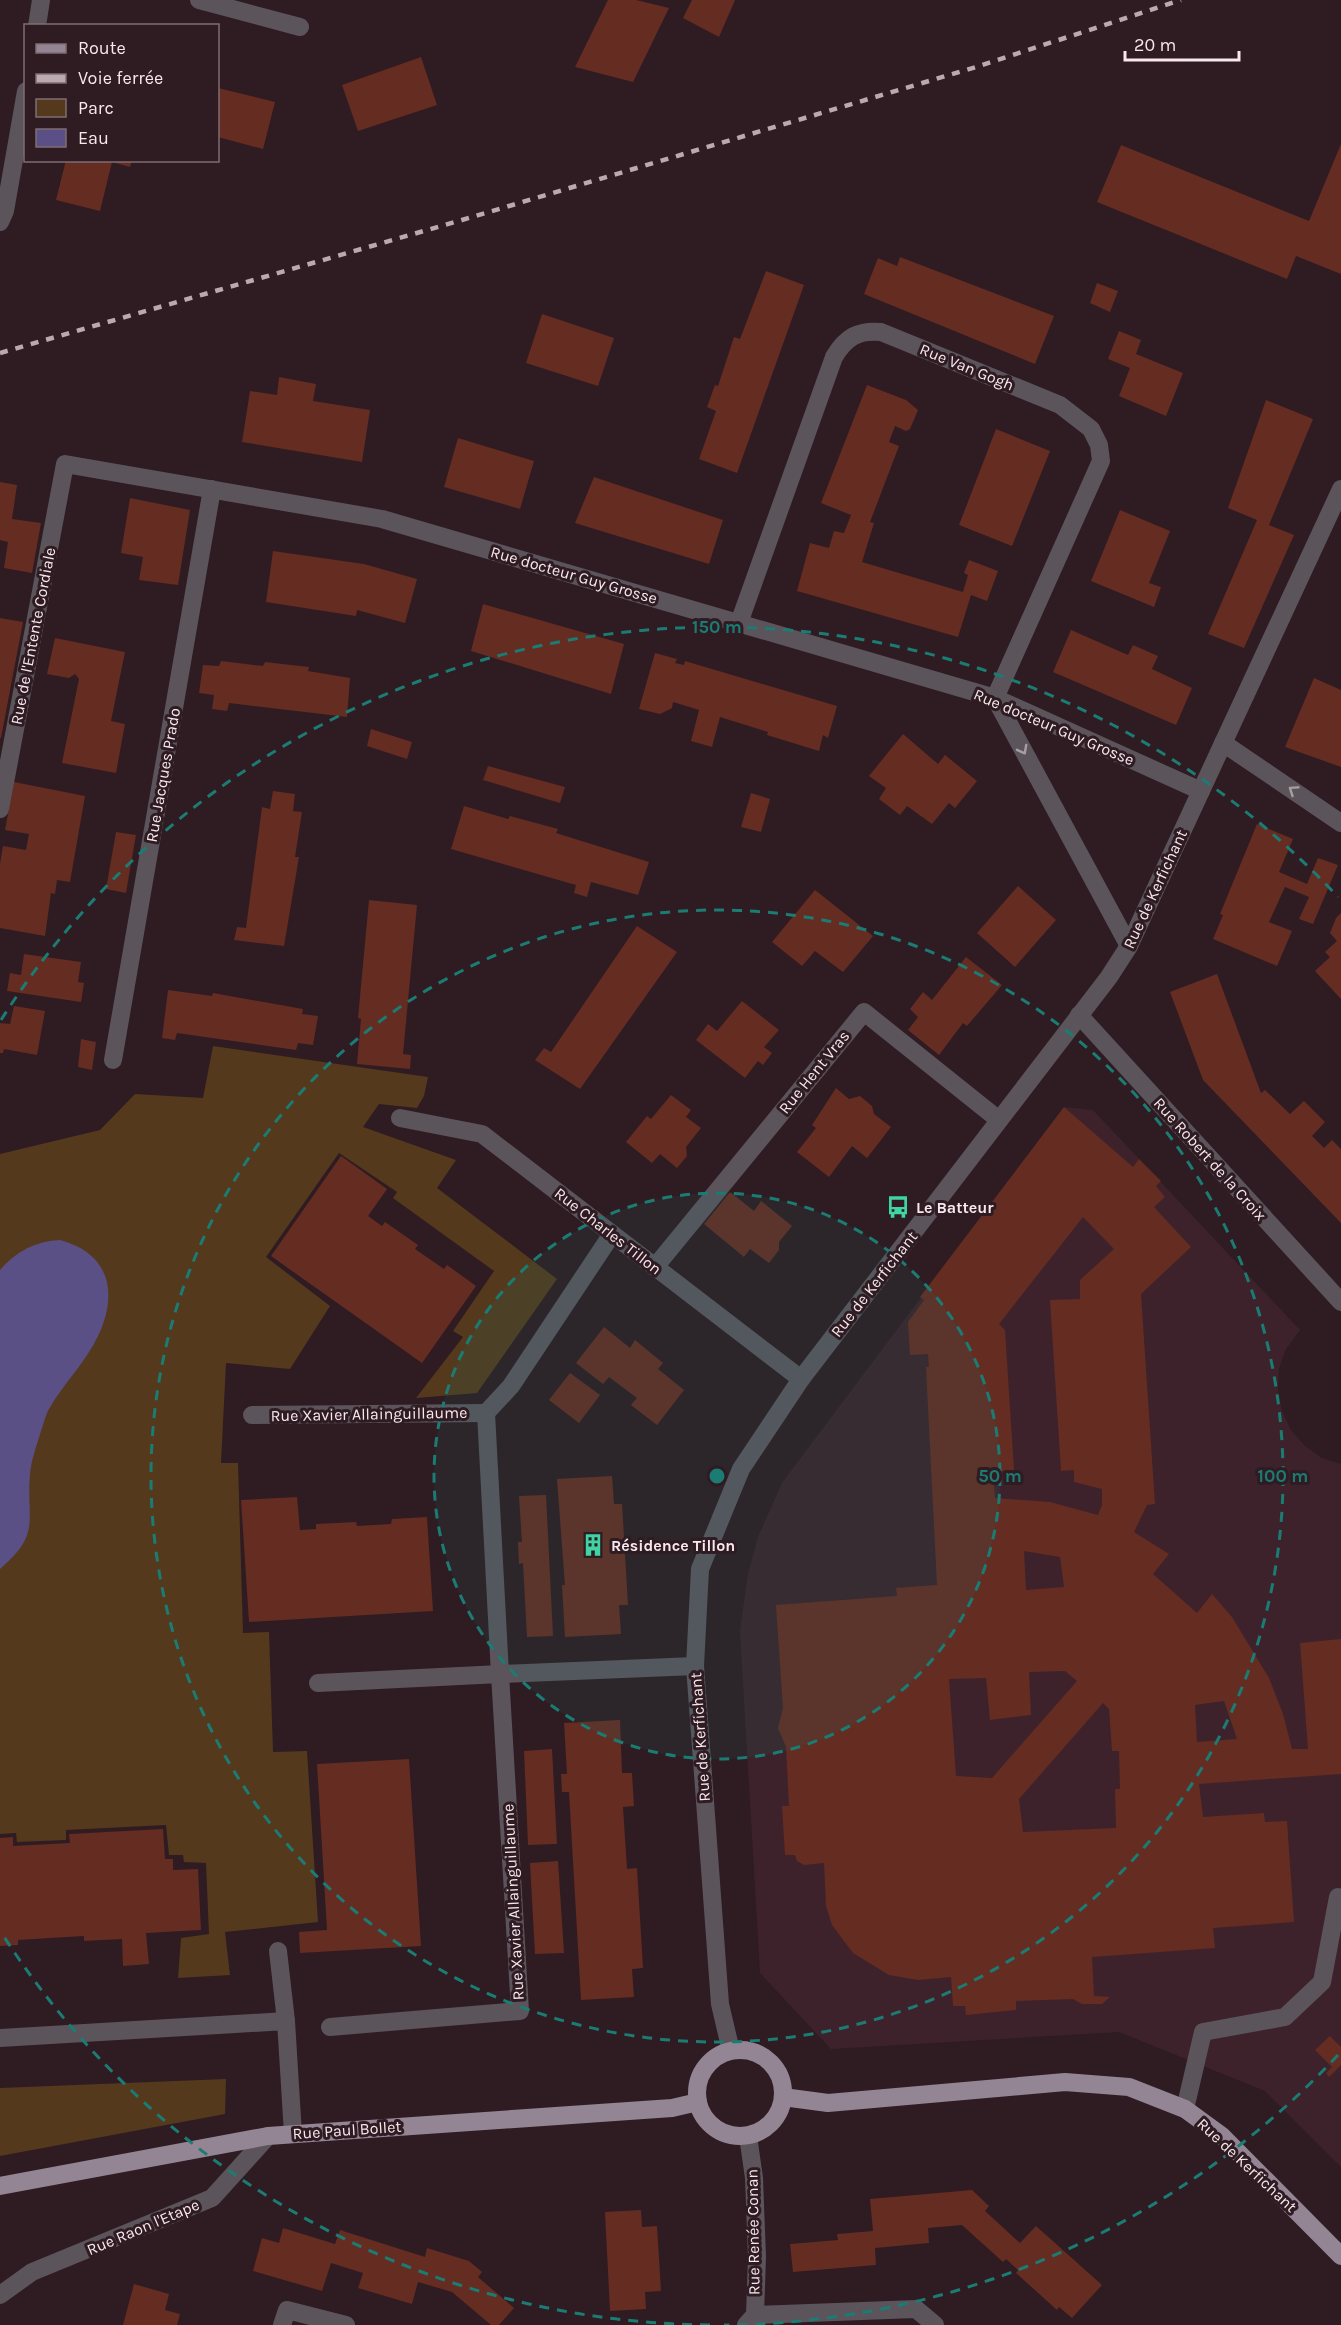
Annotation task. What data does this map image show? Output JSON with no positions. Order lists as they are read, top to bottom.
{
  "streets": {
    "main road": ["Rue de Kerfichant", "Rue Paul Bollet"],
    "street": [
      "Rue Van Gogh",
      "Rue docteur Guy Grosse",
      "Rue de l'Entente Cordiale",
      "Rue Jacques Prado",
      "Rue Hent Vras",
      "Rue Robert de la Croix",
      "Rue Charles Tillon",
      "Rue Xavier Allainguillaume",
      "Rue Raon l'Etape",
      "Rue Renée Conan"
    ]
  },
  "crossings": [
    ["Rue Van Gogh", "Rue docteur Guy Grosse"],
    ["Rue docteur Guy Grosse", "Rue de l'Entente Cordiale"],
    ["Rue docteur Guy Grosse", "Rue Jacques Prado"],
    ["Rue docteur Guy Grosse", "Rue de Kerfichant"],
    ["Rue de Kerfichant", "Rue Hent Vras"],
    ["Rue de Kerfichant", "Rue Robert de la Croix"],
    ["Rue de Kerfichant", "Rue Charles Tillon"],
    ["Rue de Kerfichant", "Rue Paul Bollet"],
    ["Rue de Kerfichant", "Rue Renée Conan"],
    ["Rue Hent Vras", "Rue Charles Tillon"],
    ["Rue Charles Tillon", "Rue Xavier Allainguillaume"],
    ["Rue Paul Bollet", "Rue Raon l'Etape"],
    ["Rue Paul Bollet", "Rue Renée Conan"]
  ],
  "places": {
    "bus stop": ["Le Batteur"],
    "building": ["Résidence Tillon"]
  },
  "legend": [
    "Route",
    "Voie ferrée",
    "Parc",
    "Eau"
  ],
  "scale_bar": "20 m",
  "rings": ["150 m", "50 m", "100 m"]
}
